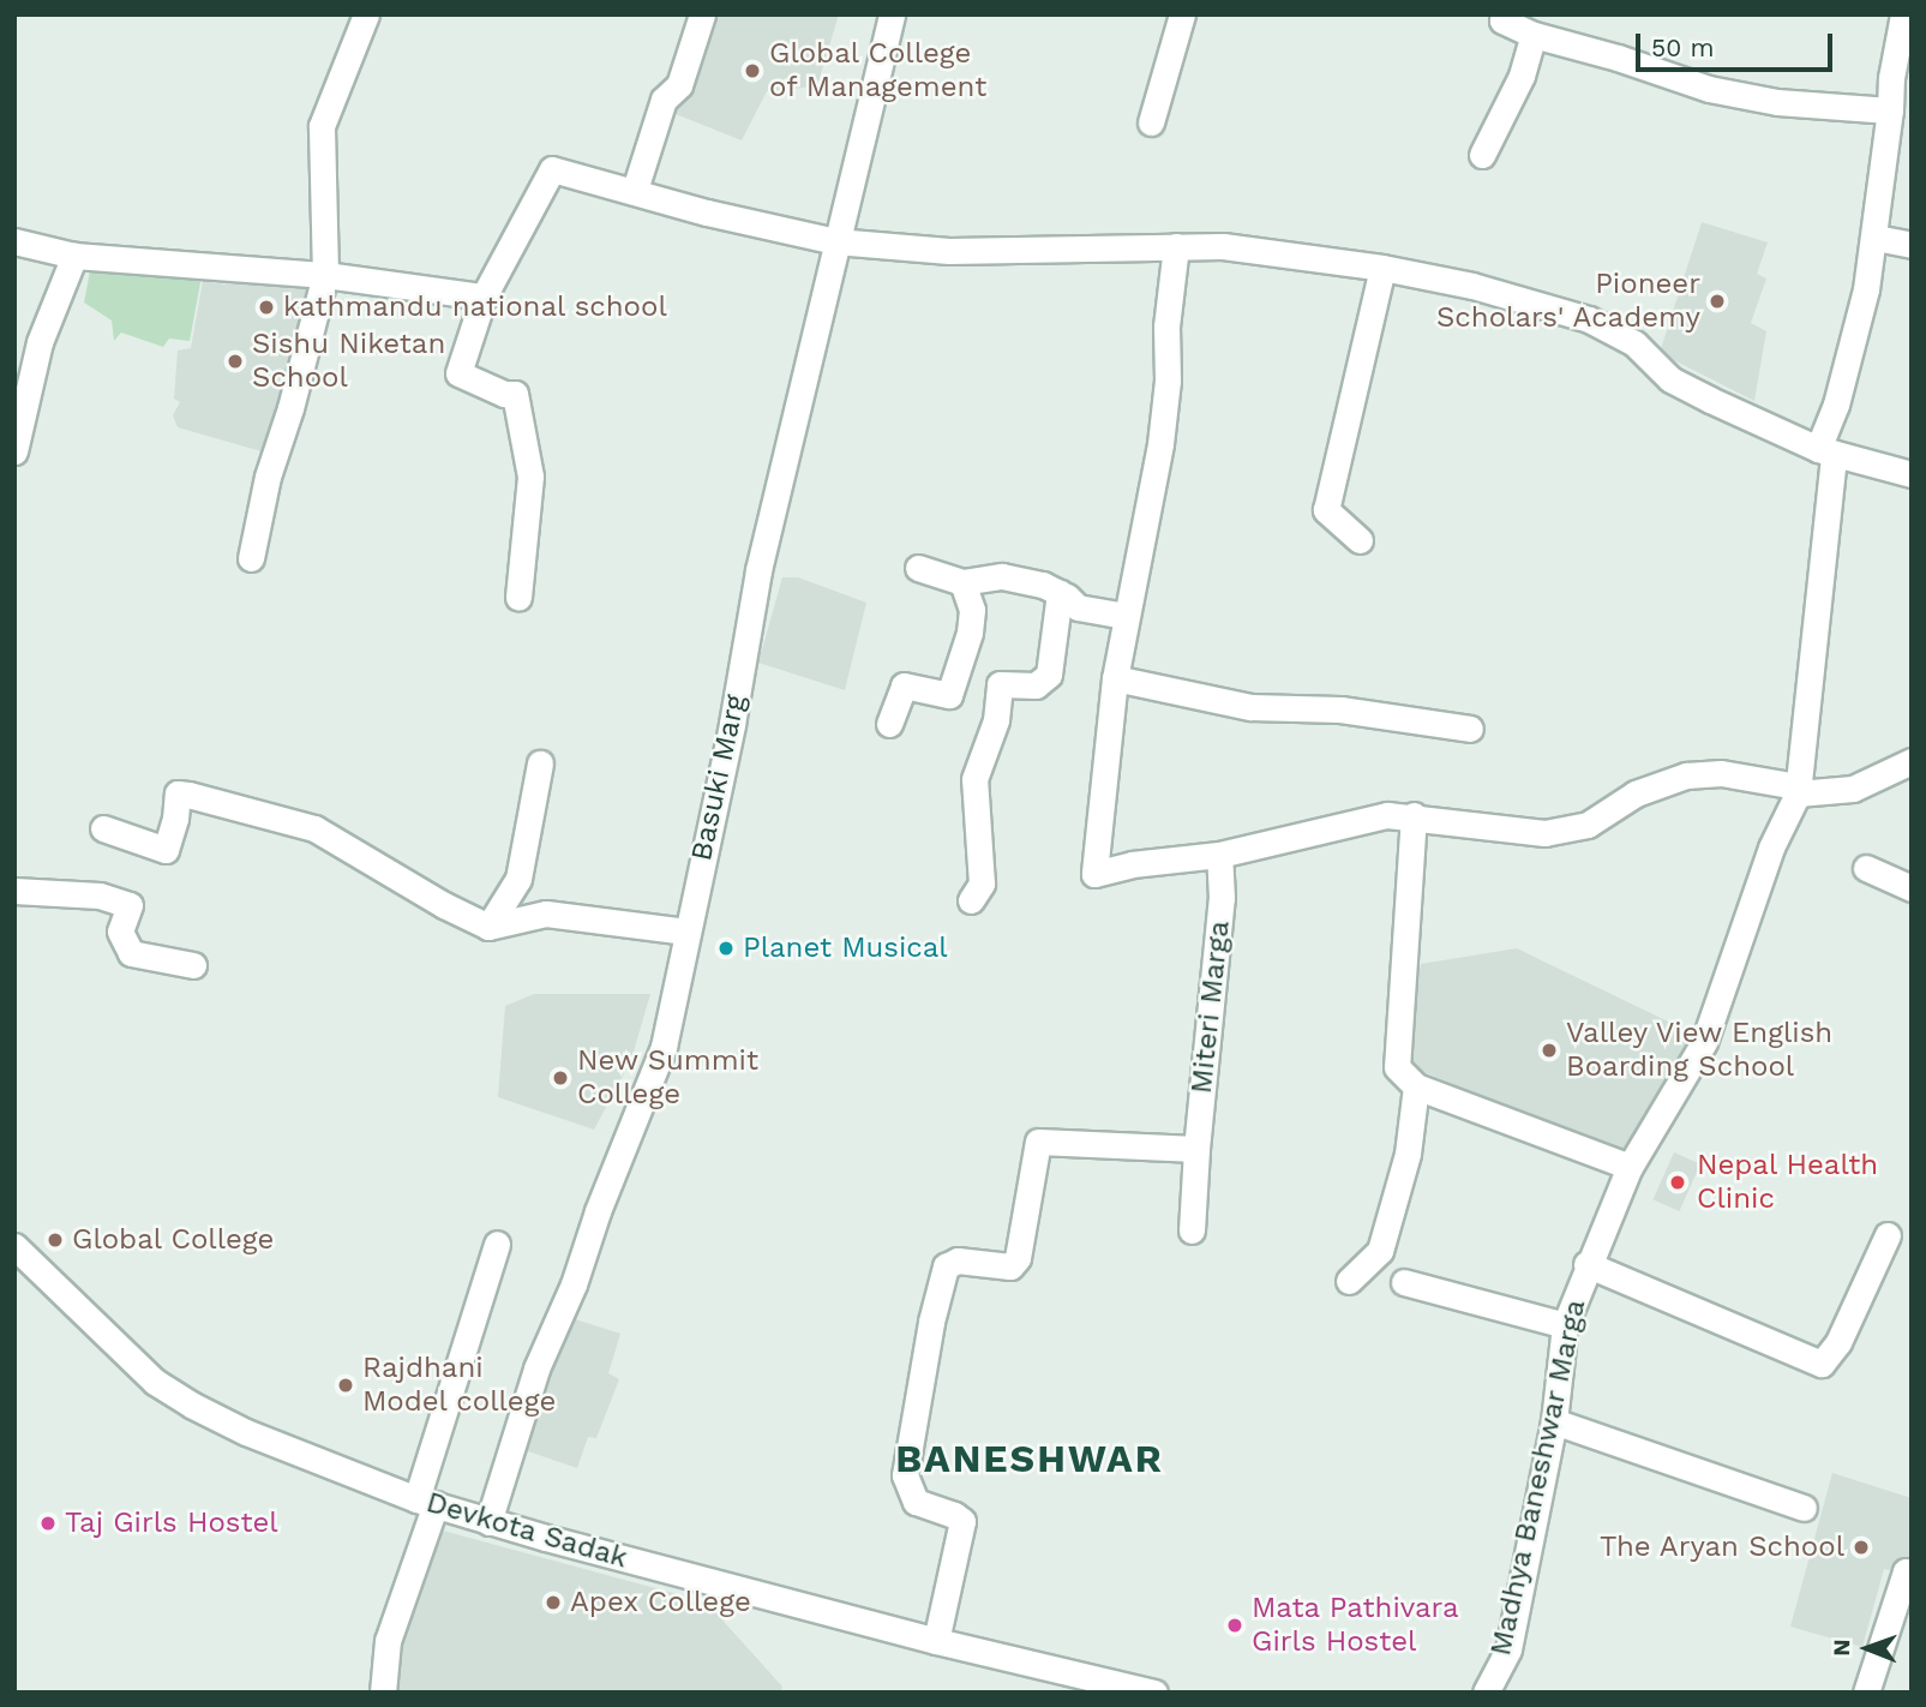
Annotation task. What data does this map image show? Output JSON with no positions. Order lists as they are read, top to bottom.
{
  "streets": {
    "street": [
      "Basuki Marg",
      "Miteri Marga",
      "Madhya Baneshwar Marga",
      "Devkota Sadak"
    ]
  },
  "crossings": [
    ["Basuki Marg", "Devkota Sadak"]
  ],
  "districts": ["BANESHWAR"],
  "places": [
    "Global College of Management",
    "Pioneer Scholars' Academy",
    "kathmandu national school",
    "Sishu Niketan School",
    "Planet Musical",
    "Valley View English Boarding School",
    "New Summit College",
    "Nepal Health Clinic",
    "Global College",
    "Rajdhani Model college",
    "Taj Girls Hostel",
    "The Aryan School",
    "Apex College",
    "Mata Pathivara Girls Hostel"
  ],
  "scale_bar": "50 m",
  "north": "left"
}
